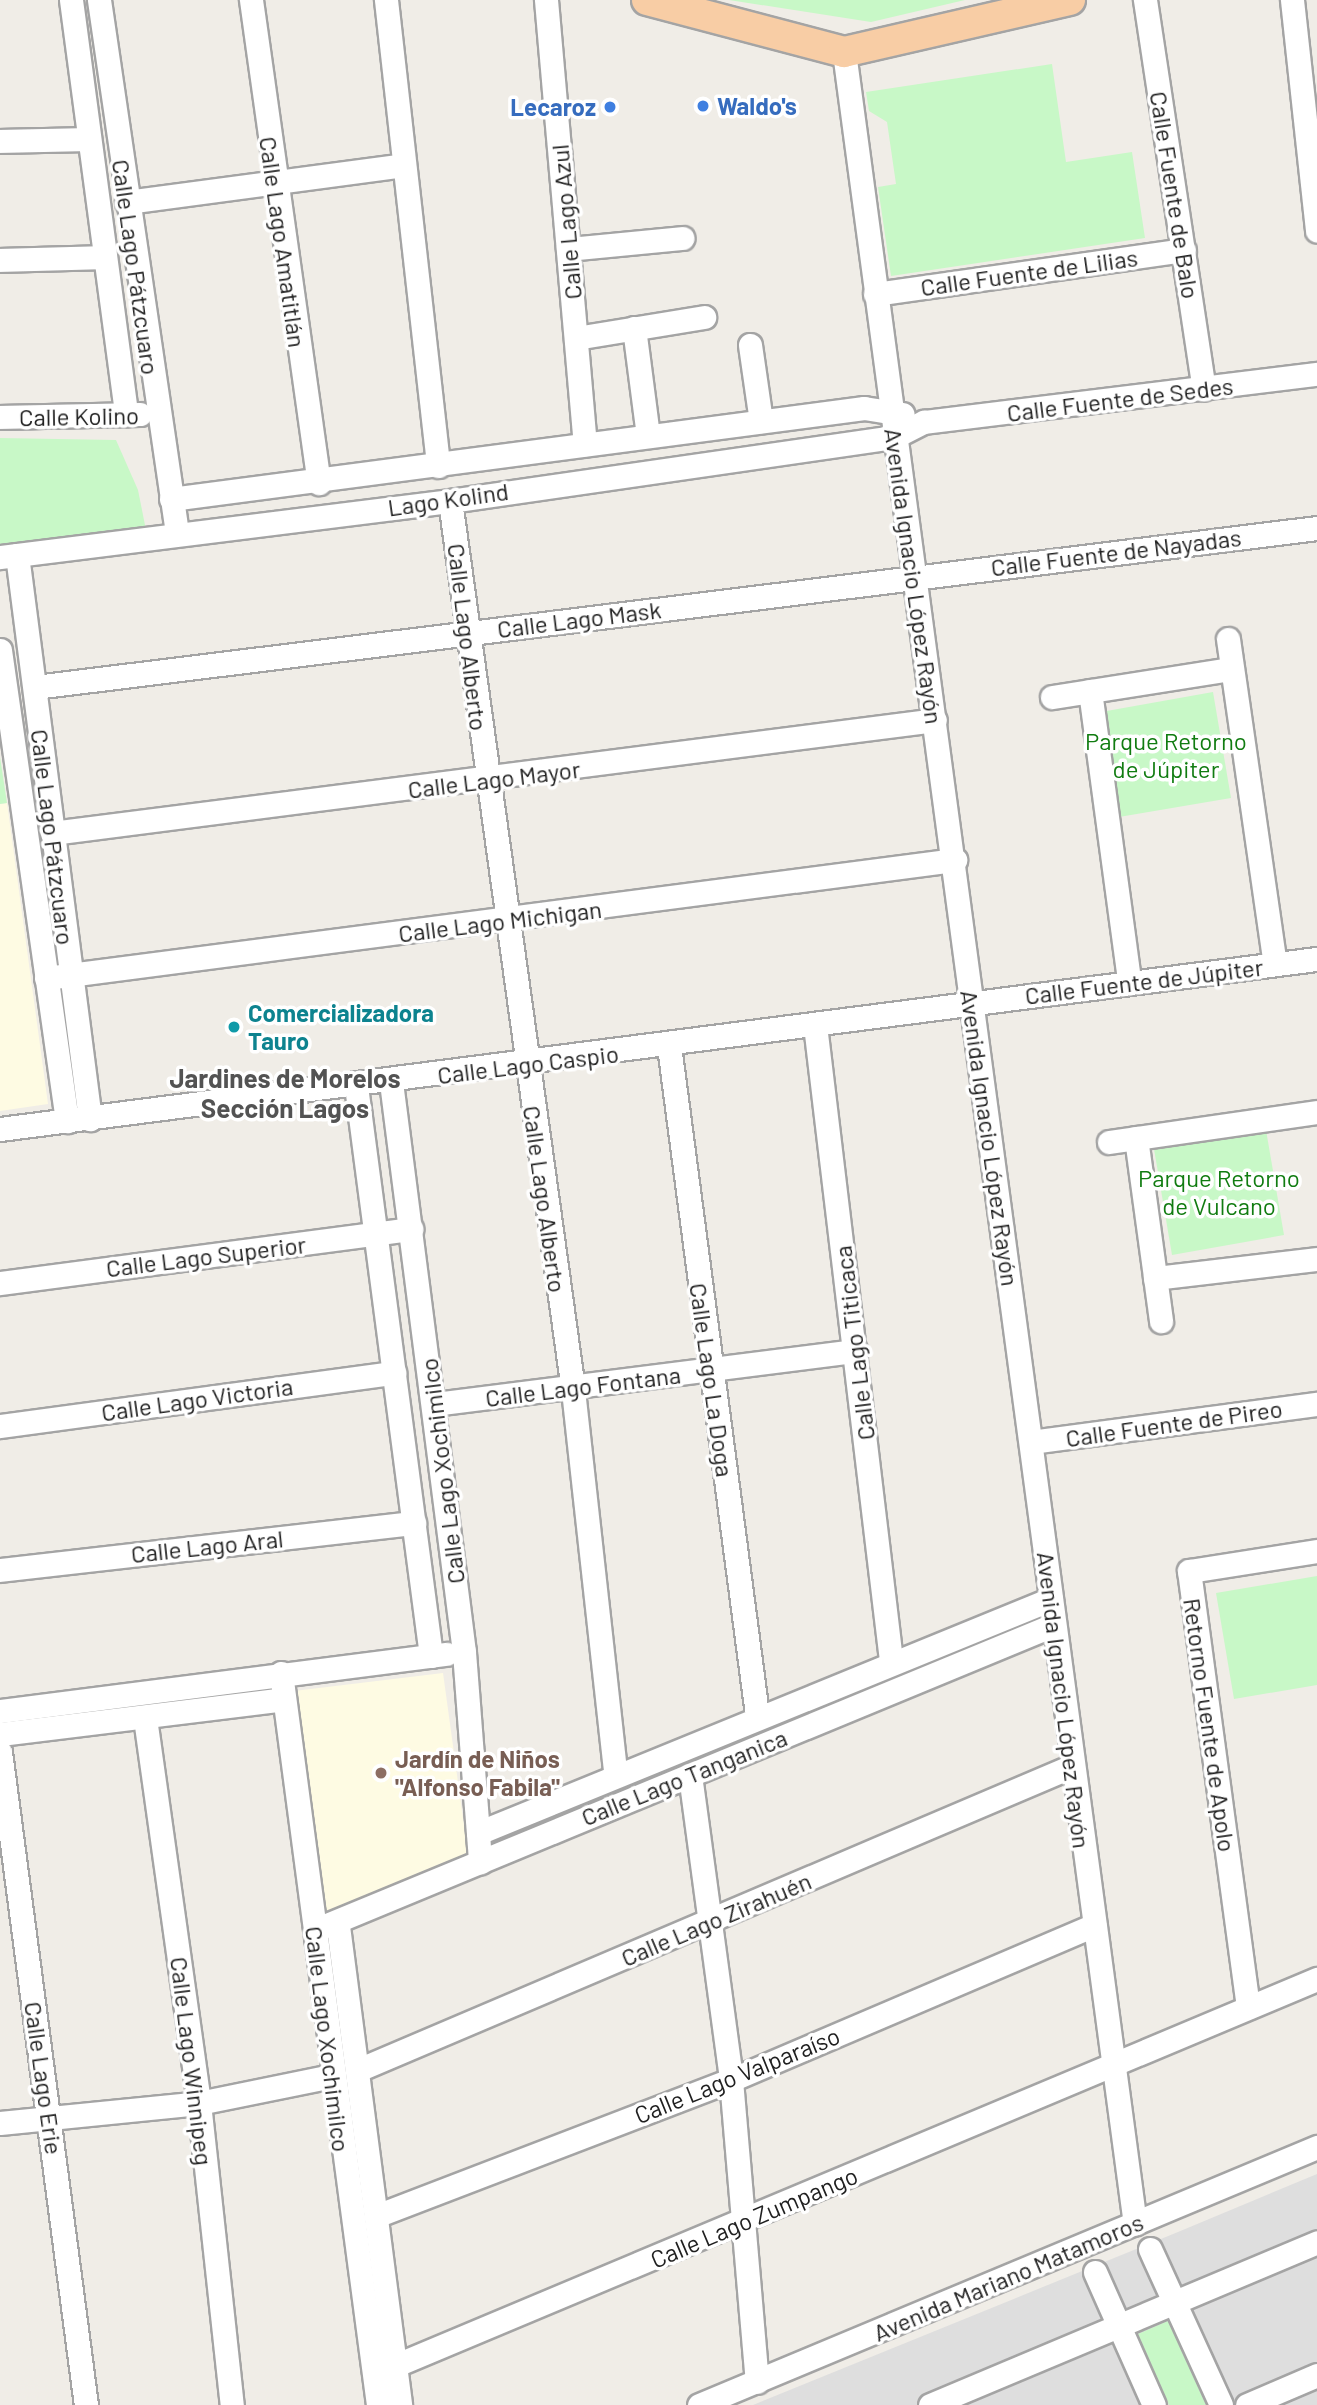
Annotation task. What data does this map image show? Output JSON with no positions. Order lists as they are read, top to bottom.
{
  "streets": {
    "street": [
      "Calle Fuente de Balo",
      "Calle Lago Azul",
      "Calle Lago Amatitlán",
      "Calle Lago Pátzcuaro",
      "Calle Fuente de Lilias",
      "Calle Fuente de Sedes",
      "Calle Kolino",
      "Lago Kolind",
      "Calle Fuente de Nayadas",
      "Avenida Ignacio López Rayón",
      "Calle Lago Mask",
      "Calle Lago Alberto",
      "Calle Lago Mayor",
      "Calle Lago Michigan",
      "Calle Fuente de Júpiter",
      "Calle Lago Caspio",
      "Calle Lago Superior",
      "Calle Lago Titicaca",
      "Calle Lago La Doga",
      "Calle Lago Fontana",
      "Calle Lago Victoria",
      "Calle Fuente de Pireo",
      "Calle Lago Xochimilco",
      "Calle Lago Aral",
      "Retorno Fuente de Apolo",
      "Calle Lago Tanganica",
      "Calle Lago Zirahuén",
      "Calle Lago Winnipeg",
      "Calle Lago Valparaíso",
      "Calle Lago Erie",
      "Calle Lago Zumpango",
      "Avenida Mariano Matamoros"
    ]
  },
  "crossings": [
    ["Calle Fuente de Balo", "Calle Fuente de Lilias"],
    ["Calle Fuente de Balo", "Calle Fuente de Sedes"],
    ["Calle Lago Azul", "Lago Kolind"],
    ["Calle Lago Amatitlán", "Lago Kolind"],
    ["Calle Lago Pátzcuaro", "Calle Kolino"],
    ["Calle Lago Pátzcuaro", "Lago Kolind"],
    ["Calle Lago Pátzcuaro", "Calle Lago Mask"],
    ["Calle Lago Pátzcuaro", "Calle Lago Mayor"],
    ["Calle Lago Pátzcuaro", "Calle Lago Michigan"],
    ["Calle Lago Pátzcuaro", "Calle Lago Caspio"],
    ["Calle Fuente de Lilias", "Avenida Ignacio López Rayón"],
    ["Calle Fuente de Sedes", "Lago Kolind"],
    ["Calle Fuente de Sedes", "Avenida Ignacio López Rayón"],
    ["Lago Kolind", "Avenida Ignacio López Rayón"],
    ["Lago Kolind", "Calle Lago Alberto"],
    ["Calle Fuente de Nayadas", "Avenida Ignacio López Rayón"],
    ["Calle Fuente de Nayadas", "Calle Lago Mask"],
    ["Avenida Ignacio López Rayón", "Calle Lago Mask"],
    ["Avenida Ignacio López Rayón", "Calle Lago Mayor"],
    ["Avenida Ignacio López Rayón", "Calle Lago Michigan"],
    ["Avenida Ignacio López Rayón", "Calle Fuente de Júpiter"],
    ["Avenida Ignacio López Rayón", "Calle Lago Caspio"],
    ["Avenida Ignacio López Rayón", "Calle Fuente de Pireo"],
    ["Avenida Ignacio López Rayón", "Calle Lago Tanganica"],
    ["Avenida Ignacio López Rayón", "Calle Lago Zirahuén"],
    ["Avenida Ignacio López Rayón", "Calle Lago Valparaíso"],
    ["Avenida Ignacio López Rayón", "Calle Lago Zumpango"],
    ["Avenida Ignacio López Rayón", "Avenida Mariano Matamoros"],
    ["Calle Lago Mask", "Calle Lago Alberto"],
    ["Calle Lago Alberto", "Calle Lago Mayor"],
    ["Calle Lago Alberto", "Calle Lago Michigan"],
    ["Calle Lago Alberto", "Calle Lago Caspio"],
    ["Calle Lago Alberto", "Calle Lago Fontana"],
    ["Calle Lago Alberto", "Calle Lago Tanganica"],
    ["Calle Fuente de Júpiter", "Calle Lago Caspio"],
    ["Calle Lago Caspio", "Calle Lago Titicaca"],
    ["Calle Lago Caspio", "Calle Lago La Doga"],
    ["Calle Lago Caspio", "Calle Lago Xochimilco"],
    ["Calle Lago Superior", "Calle Lago Xochimilco"],
    ["Calle Lago Titicaca", "Calle Lago Fontana"],
    ["Calle Lago Titicaca", "Calle Lago Tanganica"],
    ["Calle Lago La Doga", "Calle Lago Fontana"],
    ["Calle Lago La Doga", "Calle Lago Tanganica"],
    ["Calle Lago Fontana", "Calle Lago Xochimilco"],
    ["Calle Lago Victoria", "Calle Lago Xochimilco"],
    ["Calle Lago Xochimilco", "Calle Lago Aral"],
    ["Calle Lago Xochimilco", "Calle Lago Tanganica"],
    ["Calle Lago Xochimilco", "Calle Lago Zirahuén"],
    ["Calle Lago Xochimilco", "Calle Lago Valparaíso"],
    ["Calle Lago Xochimilco", "Calle Lago Zumpango"],
    ["Retorno Fuente de Apolo", "Calle Lago Zumpango"]
  ],
  "districts": ["Jardines de Morelos Sección Lagos"],
  "parks": ["Parque Retorno de Júpiter", "Parque Retorno de Vulcano"],
  "places": [
    "Waldo's",
    "Lecaroz",
    "Comercializadora Tauro",
    "Jardín de Niños \"Alfonso Fabila\""
  ]
}
